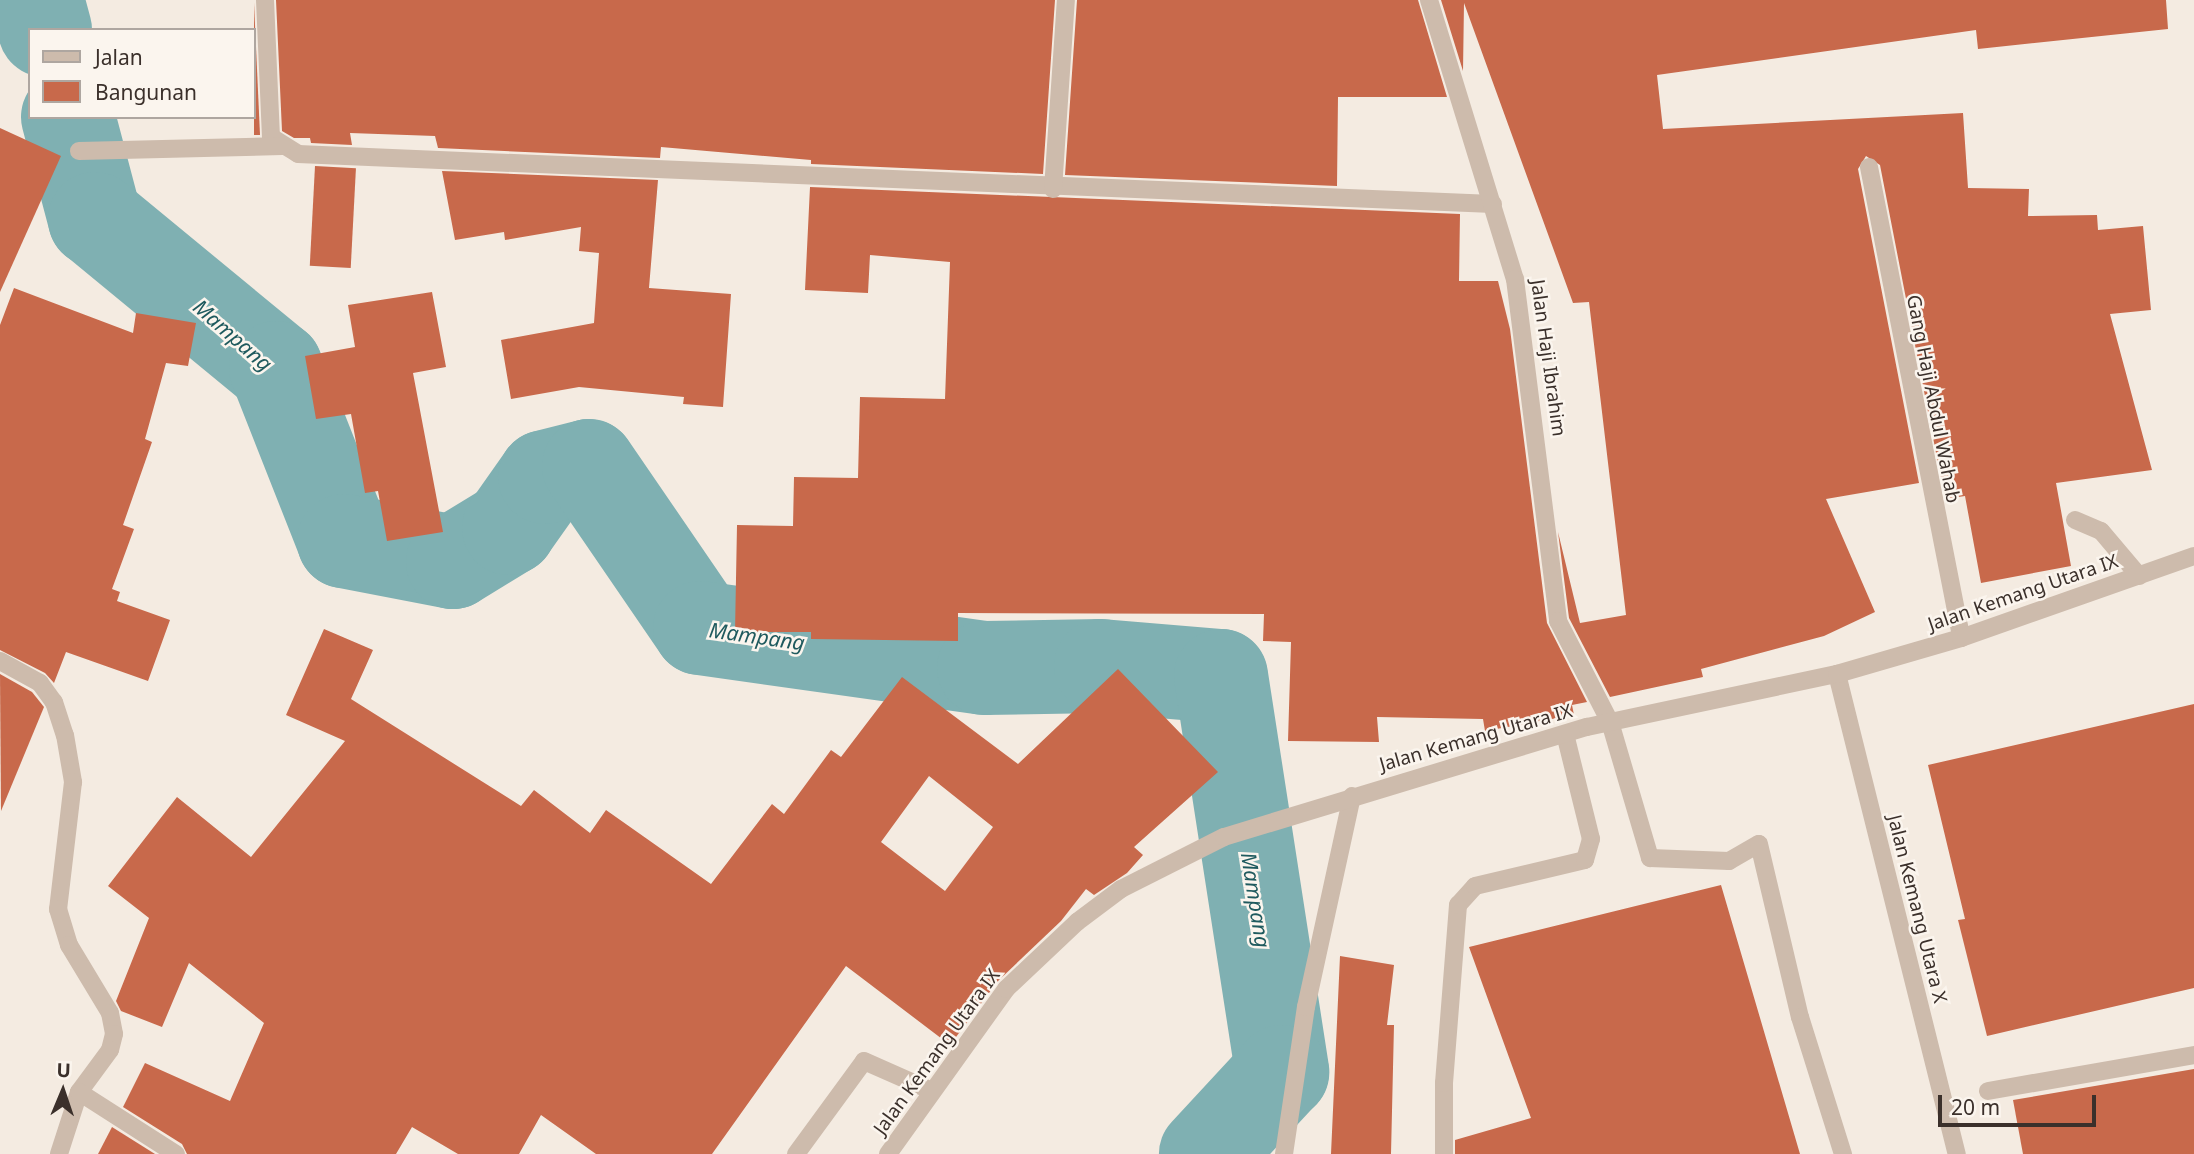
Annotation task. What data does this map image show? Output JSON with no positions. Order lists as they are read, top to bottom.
{
  "streets": {
    "street": [
      "Jalan Haji Ibrahim",
      "Gang Haji Abdul Wahab",
      "Jalan Kemang Utara IX",
      "Jalan Kemang Utara X"
    ]
  },
  "crossings": [
    ["Jalan Haji Ibrahim", "Jalan Kemang Utara IX"],
    ["Gang Haji Abdul Wahab", "Jalan Kemang Utara IX"],
    ["Jalan Kemang Utara IX", "Jalan Kemang Utara X"]
  ],
  "water": ["Mampang"],
  "legend": ["Jalan", "Bangunan"],
  "scale_bar": "20 m",
  "north": "top"
}
